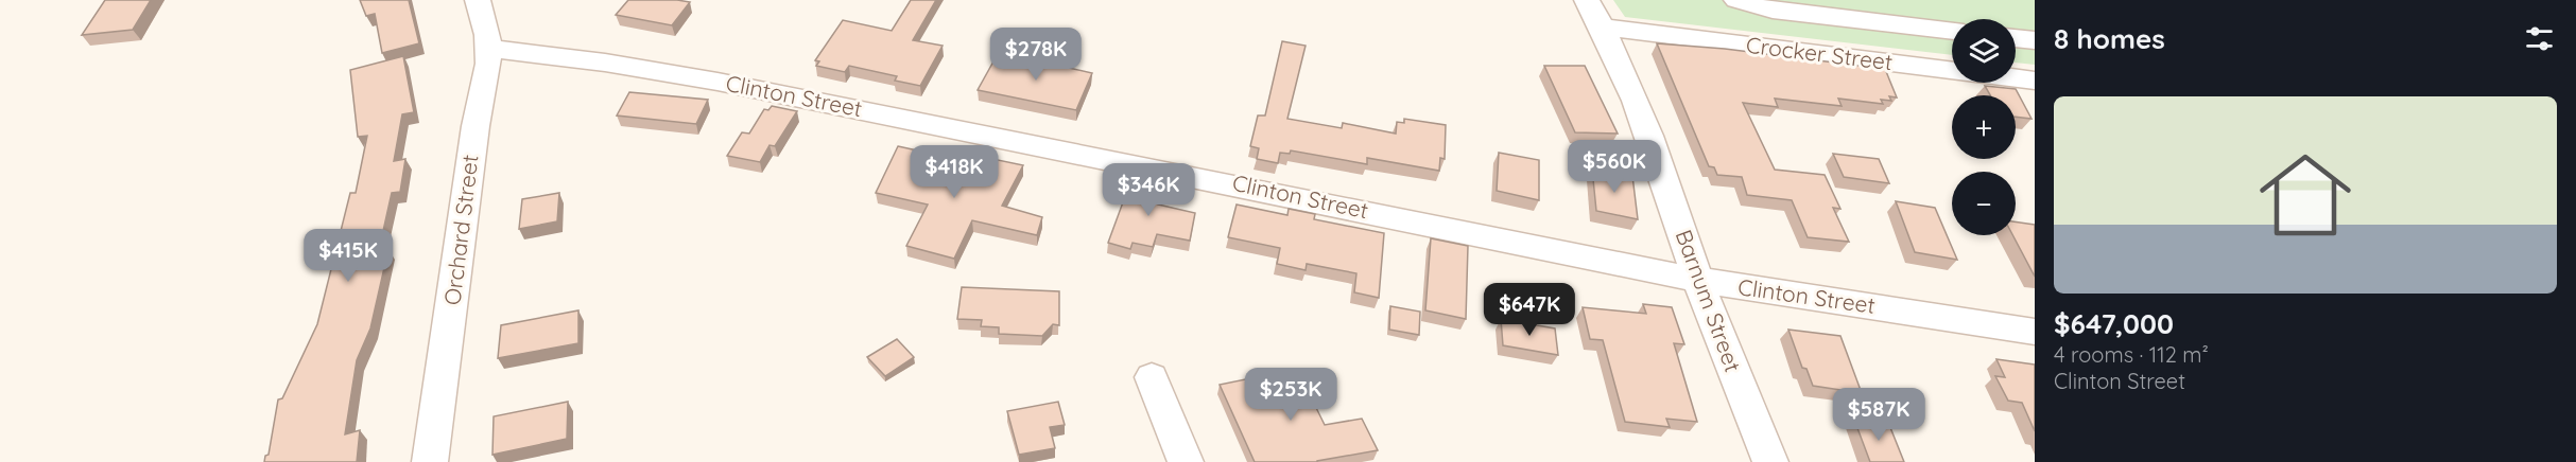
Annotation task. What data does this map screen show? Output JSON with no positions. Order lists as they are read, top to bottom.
{
  "streets": {
    "street": [
      "Crocker Street",
      "Clinton Street",
      "Orchard Street",
      "Barnum Street"
    ]
  },
  "crossings": [
    ["Crocker Street", "Barnum Street"],
    ["Clinton Street", "Orchard Street"],
    ["Clinton Street", "Barnum Street"]
  ],
  "page": {
    "heading": "8 homes",
    "map_buttons": ["+", "−"],
    "price": [
      "$278K",
      "$560K",
      "$418K",
      "$346K",
      "$415K",
      "$647K",
      "$253K",
      "$587K"
    ],
    "list": [
      {
        "name": "$647,000",
        "note": "4 rooms · 112 m² · Clinton Street"
      }
    ]
  }
}
